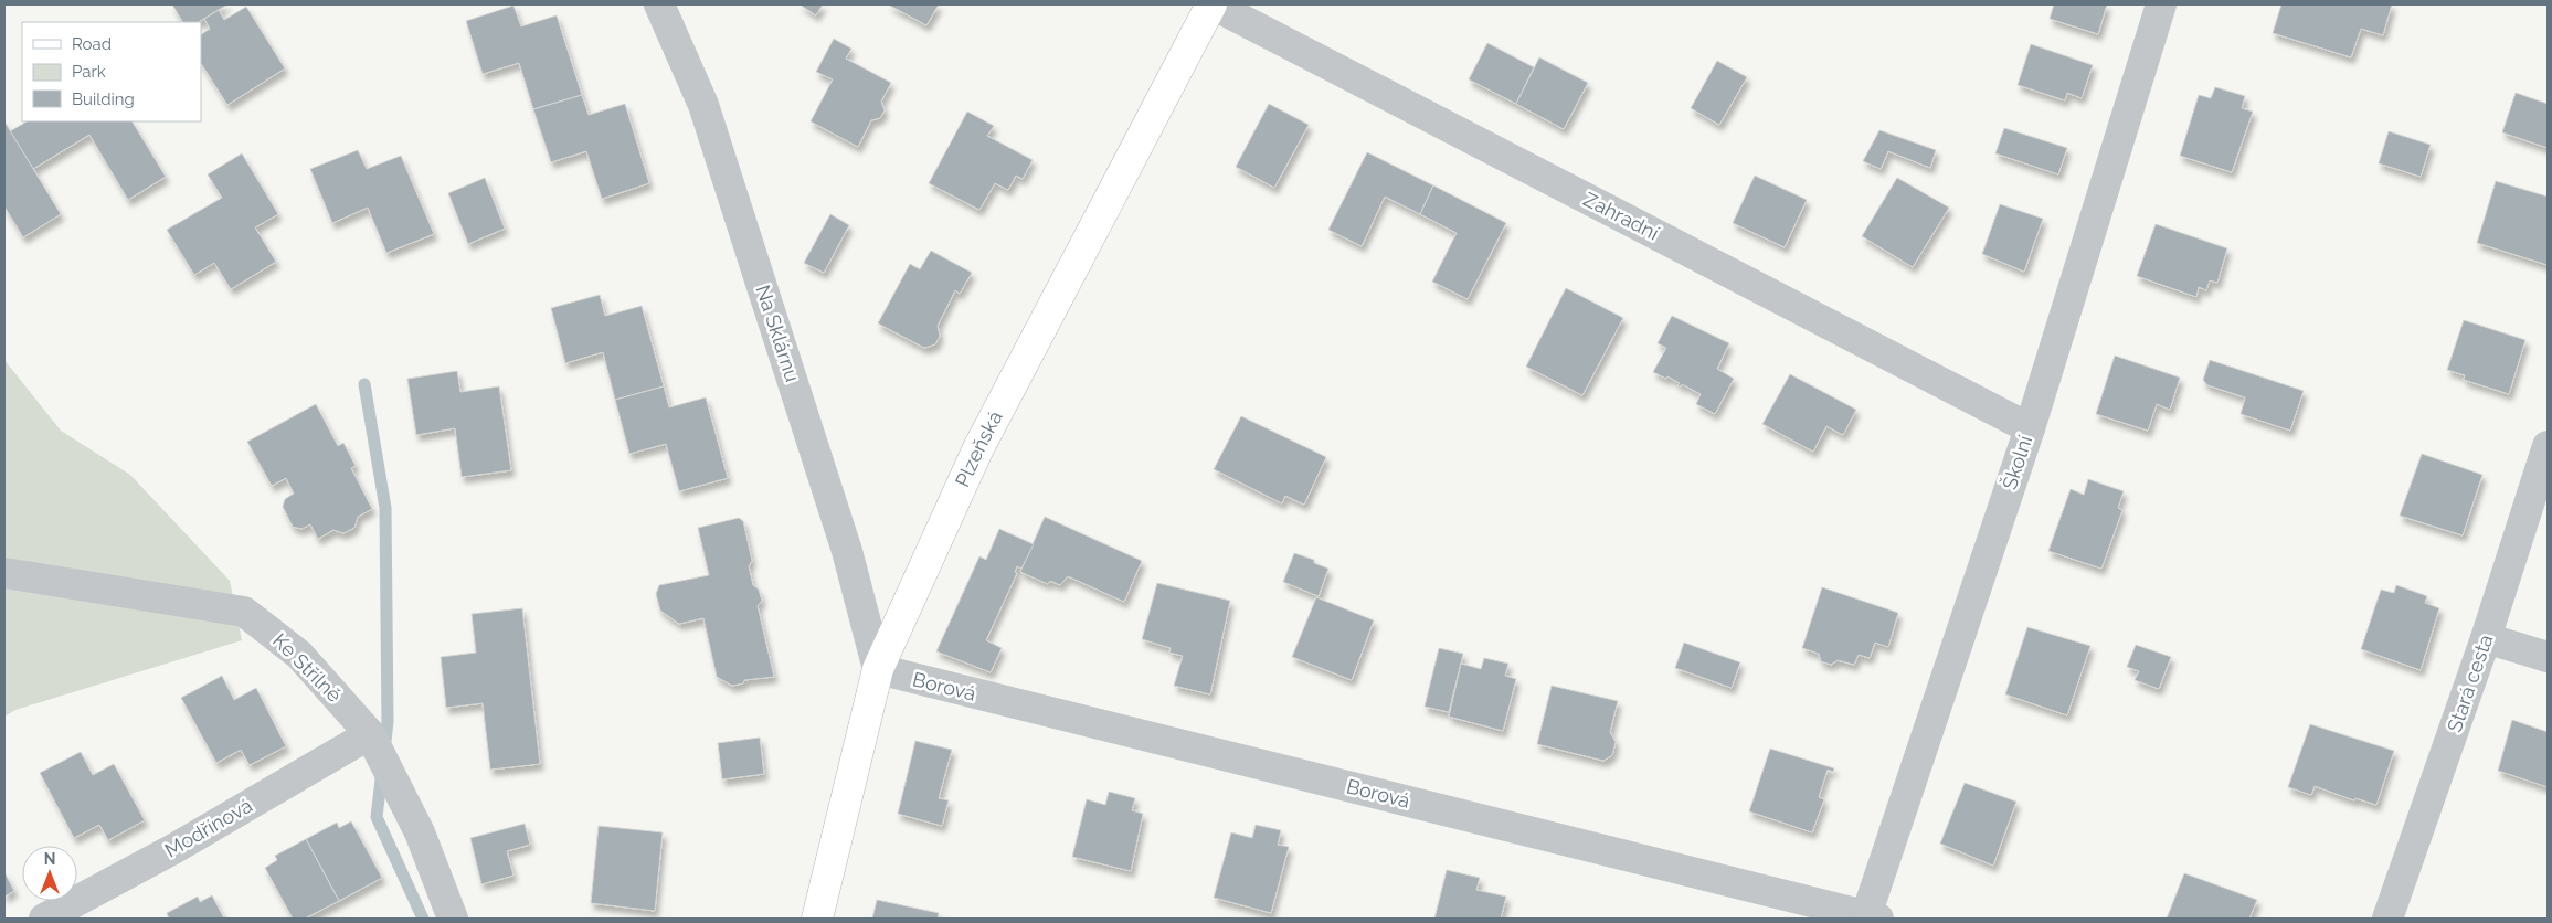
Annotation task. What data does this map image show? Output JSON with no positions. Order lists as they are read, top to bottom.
{
  "streets": {
    "main road": ["Plzeňská"],
    "street": [
      "Zahradní",
      "Na Sklárnu",
      "Školní",
      "Ke Střílně",
      "Stará cesta",
      "Borová",
      "Modřínová"
    ]
  },
  "crossings": [
    ["Zahradní", "Plzeňská"],
    ["Zahradní", "Školní"],
    ["Na Sklárnu", "Plzeňská"],
    ["Na Sklárnu", "Borová"],
    ["Plzeňská", "Borová"],
    ["Školní", "Borová"],
    ["Ke Střílně", "Modřínová"]
  ],
  "legend": ["Road", "Park", "Building"],
  "north": "top"
}
